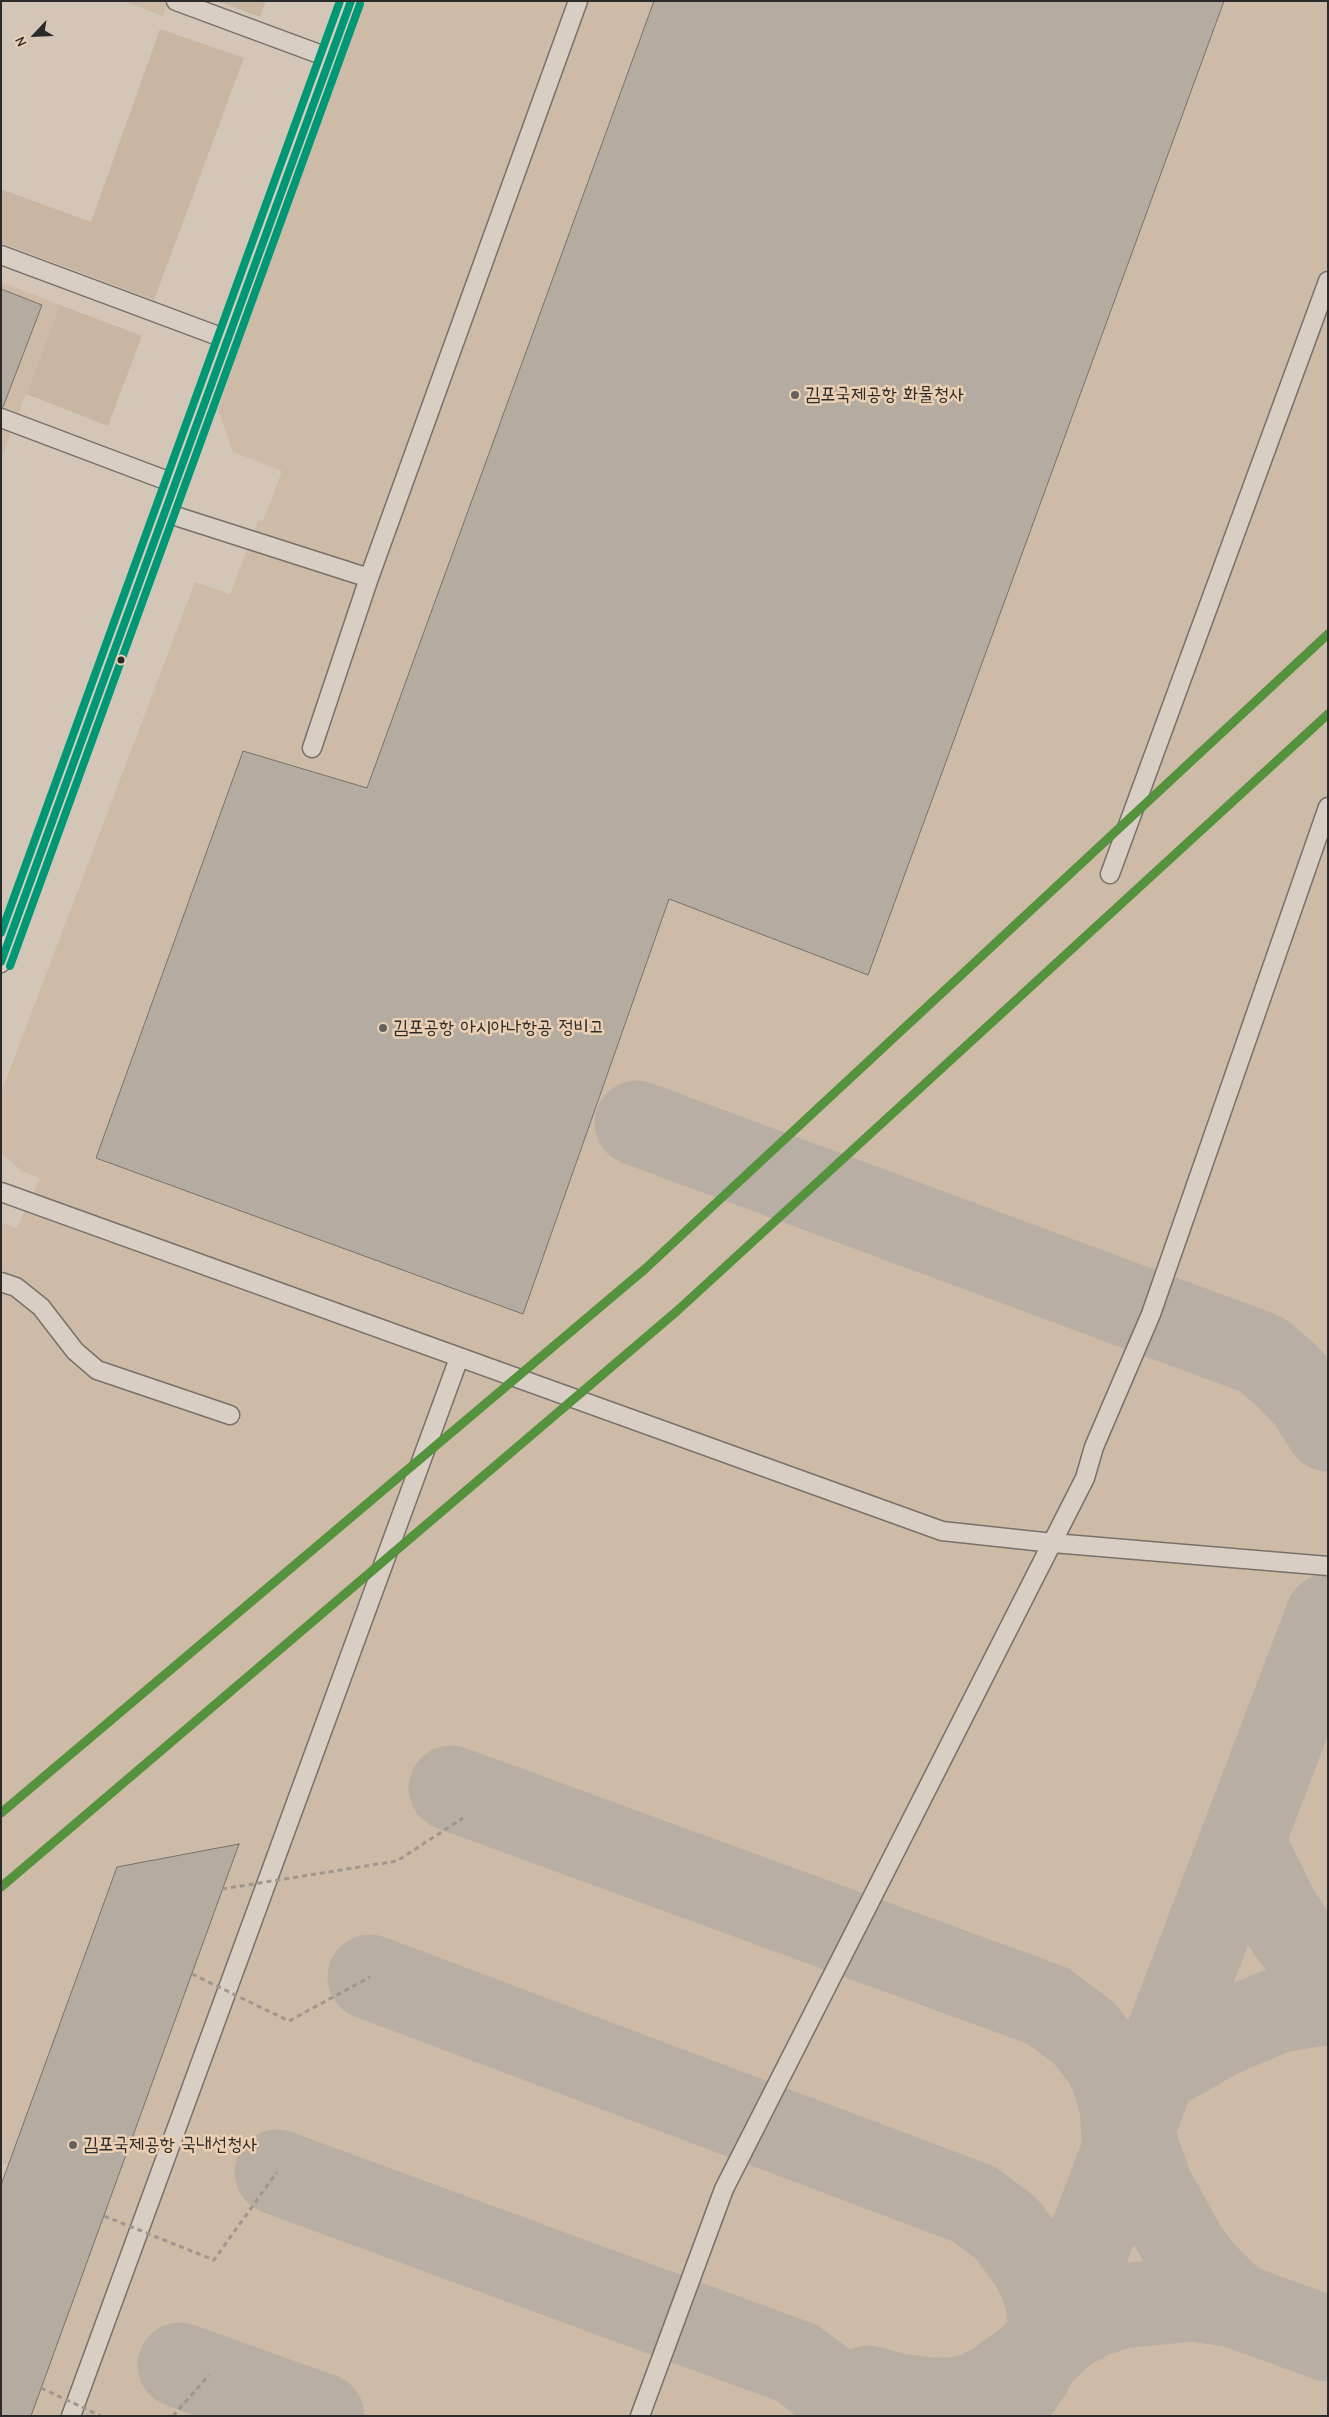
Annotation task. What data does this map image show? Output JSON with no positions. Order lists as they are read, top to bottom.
{
  "places": ["김포국제공항 화물청사", "김포공항 아시아나항공 정비고", "김포국제공항 국내선청사"],
  "north": "bottom left"
}
